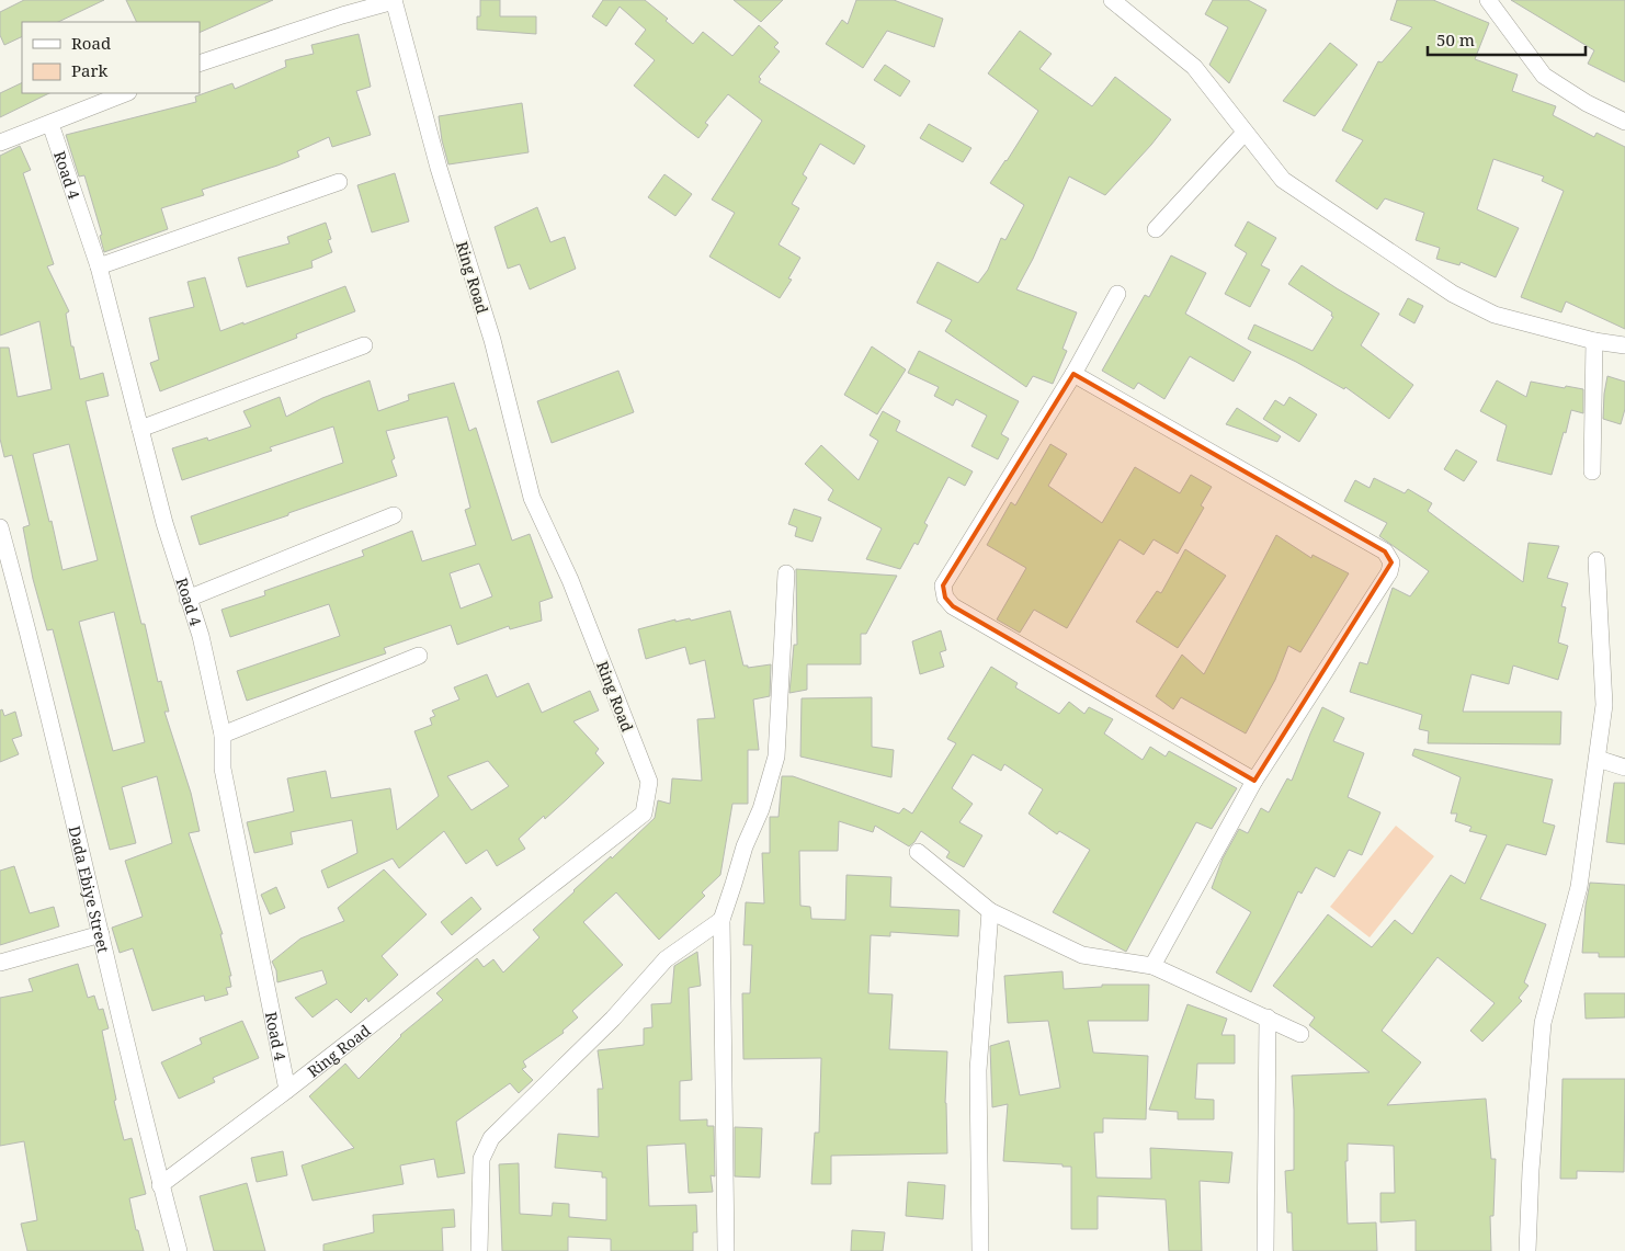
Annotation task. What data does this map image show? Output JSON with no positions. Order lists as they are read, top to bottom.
{
  "streets": {
    "street": ["Road 4", "Ring Road", "Dada Ebiye Street"]
  },
  "crossings": [
    ["Road 4", "Ring Road"],
    ["Ring Road", "Dada Ebiye Street"]
  ],
  "legend": ["Road", "Park"],
  "scale_bar": "50 m"
}
